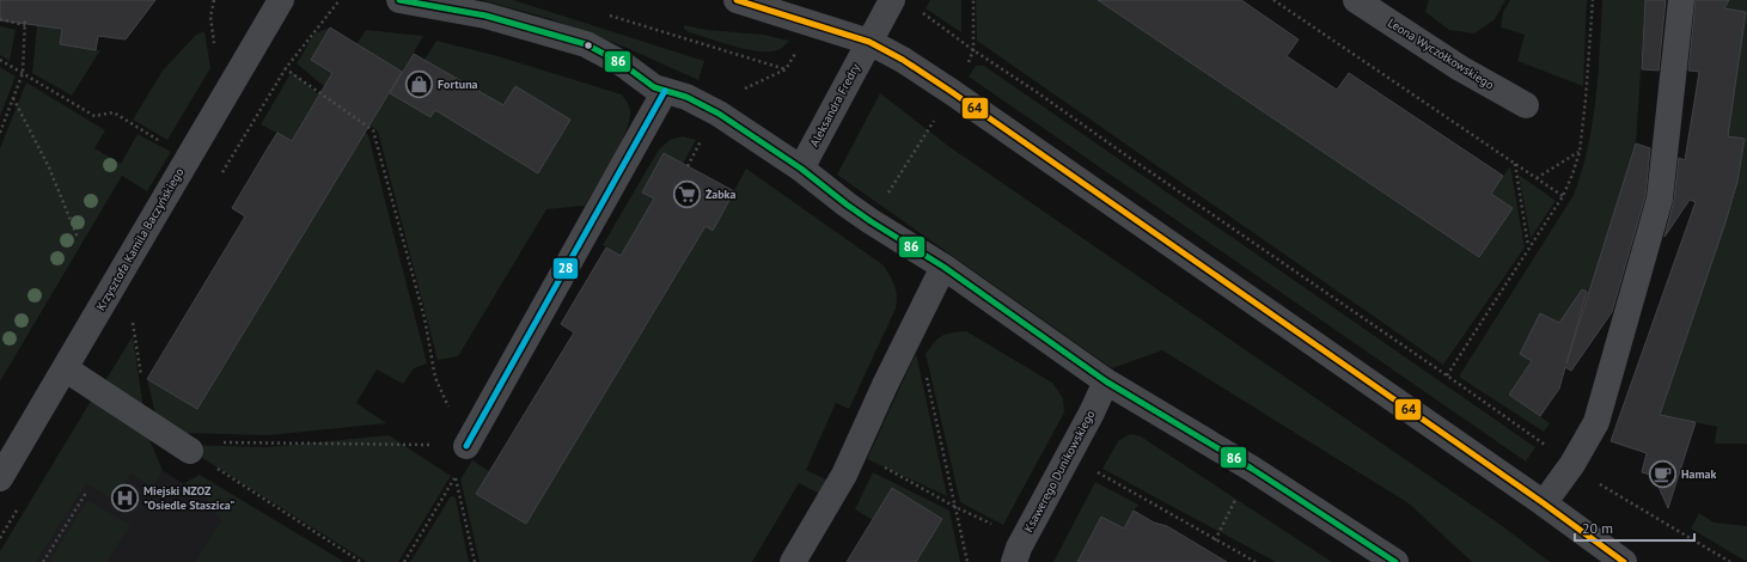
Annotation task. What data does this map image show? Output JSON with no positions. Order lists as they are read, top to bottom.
{
  "streets": {
    "street": [
      "Leona Wyczółkowskiego",
      "Aleksandra Fredry",
      "Krzysztofa Kamila Baczyńskiego",
      "Ksawerego Dunikowskiego"
    ]
  },
  "places": {
    "shop": ["Fortuna"],
    "supermarket": ["Żabka"],
    "cafe": ["Hamak"],
    "hospital": ["Miejski NZOZ \"Osiedle Staszica\""]
  },
  "lines": ["transit line 86", "transit line 64", "transit line 28"],
  "scale_bar": "20 m"
}
